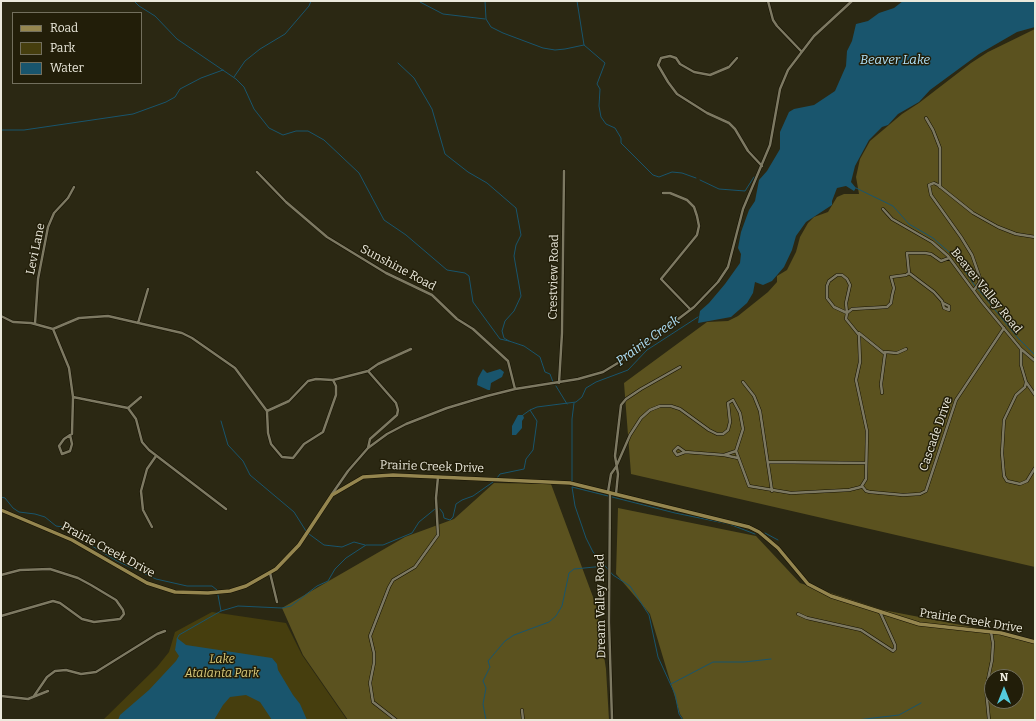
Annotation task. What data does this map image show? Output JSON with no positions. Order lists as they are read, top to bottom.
{
  "streets": {
    "main road": ["Prairie Creek Drive"],
    "street": [
      "Levi Lane",
      "Sunshine Road",
      "Crestview Road",
      "Beaver Valley Road",
      "Cascade Drive",
      "Dream Valley Road"
    ]
  },
  "crossings": [
    ["Beaver Valley Road", "Cascade Drive"],
    ["Prairie Creek Drive", "Dream Valley Road"]
  ],
  "water": ["Beaver Lake", "Prairie Creek"],
  "parks": ["Lake Atalanta Park"],
  "legend": ["Road", "Park", "Water"],
  "north": "top"
}
